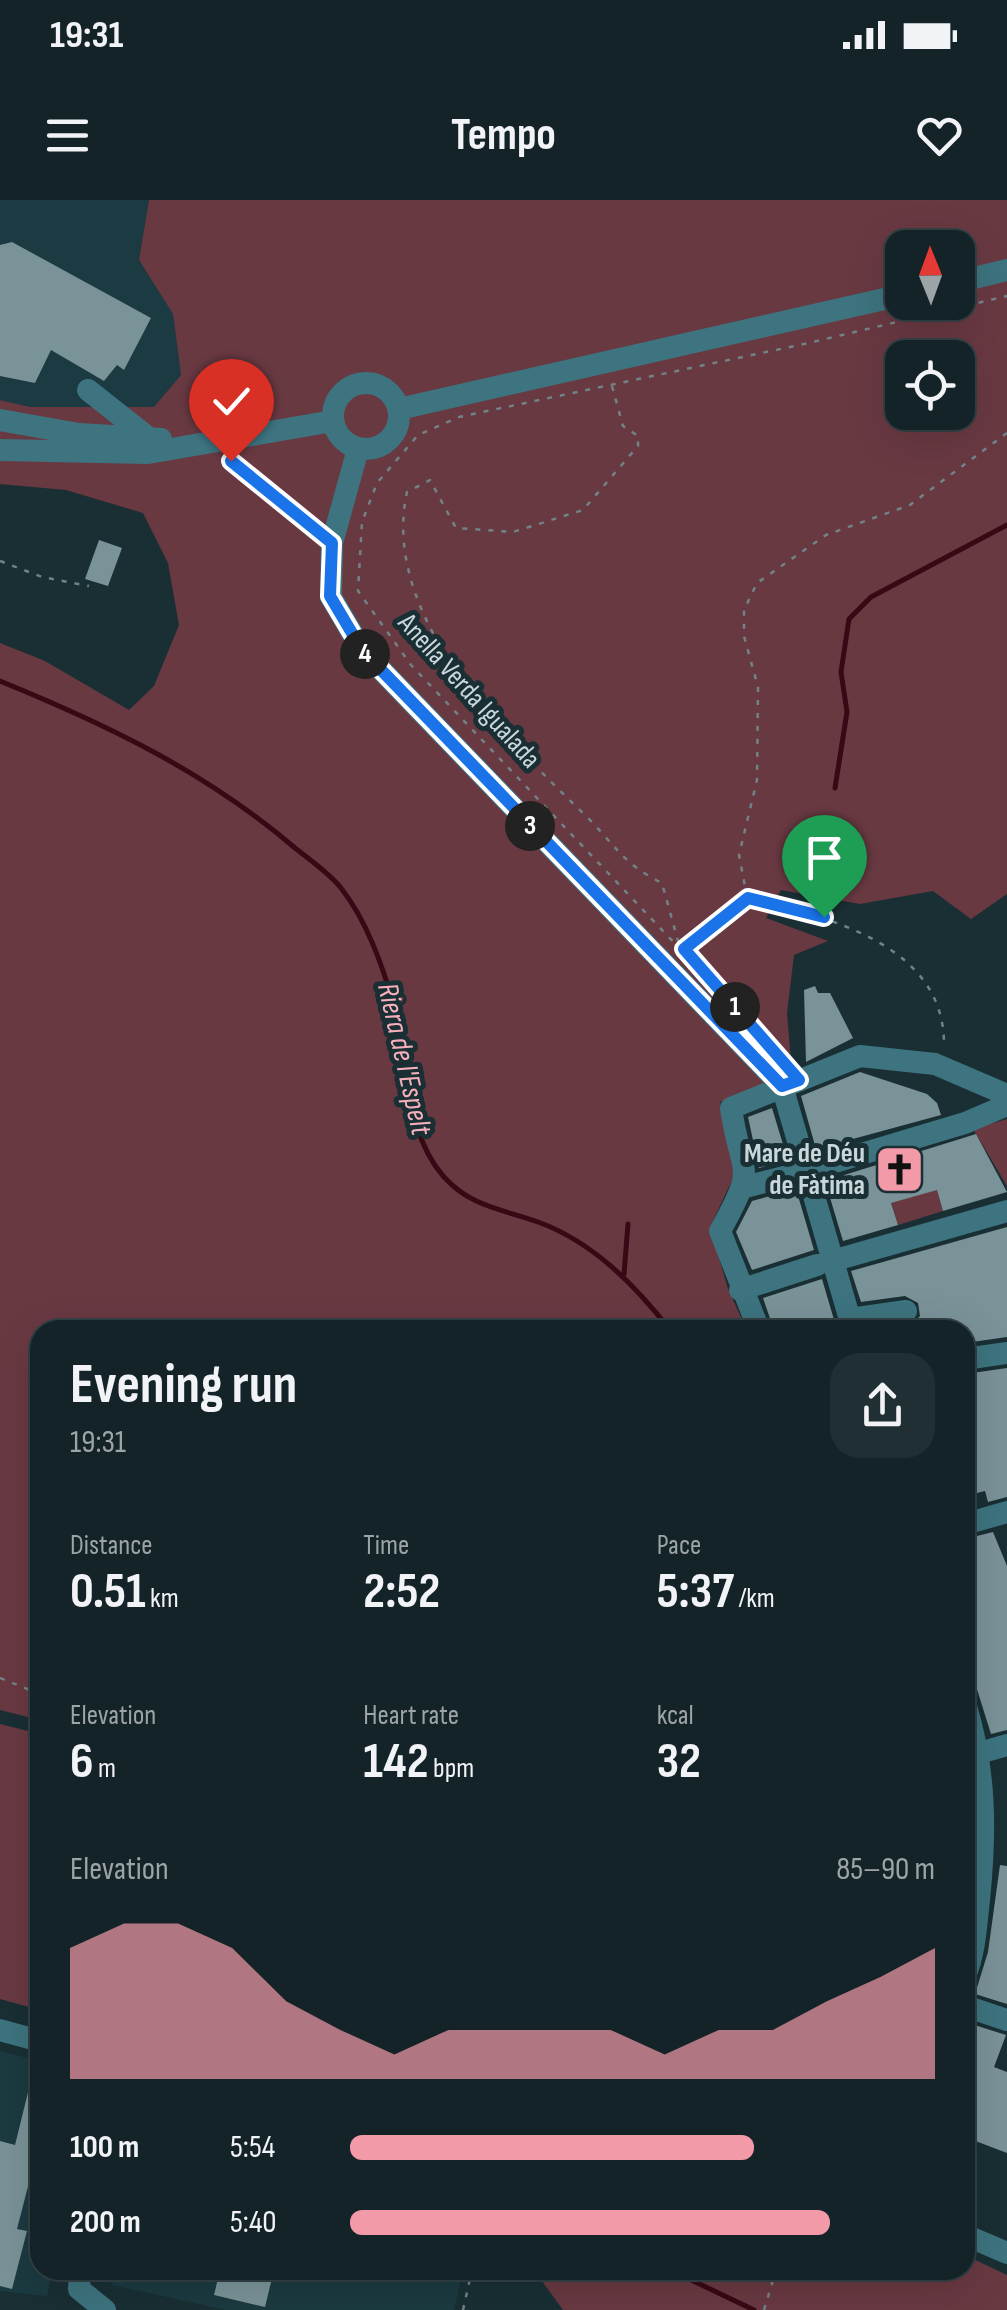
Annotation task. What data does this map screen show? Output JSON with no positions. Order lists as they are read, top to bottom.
{
  "streets": {
    "path": ["Anella Verda Igualada"]
  },
  "water": ["Riera de l'Espelt"],
  "places": {
    "church": ["Mare de Déu de Fàtima"]
  },
  "north": "top",
  "page": {
    "status": "19:31",
    "header": "Tempo",
    "pins": ["4", "3", "1"],
    "heading": ["Evening run", "19:31"],
    "stats": [
      ["Distance", "0.51 km"],
      ["Time", "2:52"],
      ["Pace", "5:37 /km"],
      ["Elevation", "6 m"],
      ["Heart rate", "142 bpm"],
      ["kcal", "32"]
    ],
    "chart": ["Elevation", "85–90 m"],
    "list": [
      {
        "name": "100 m",
        "note": "5:54"
      },
      {
        "name": "200 m",
        "note": "5:40"
      }
    ]
  }
}
